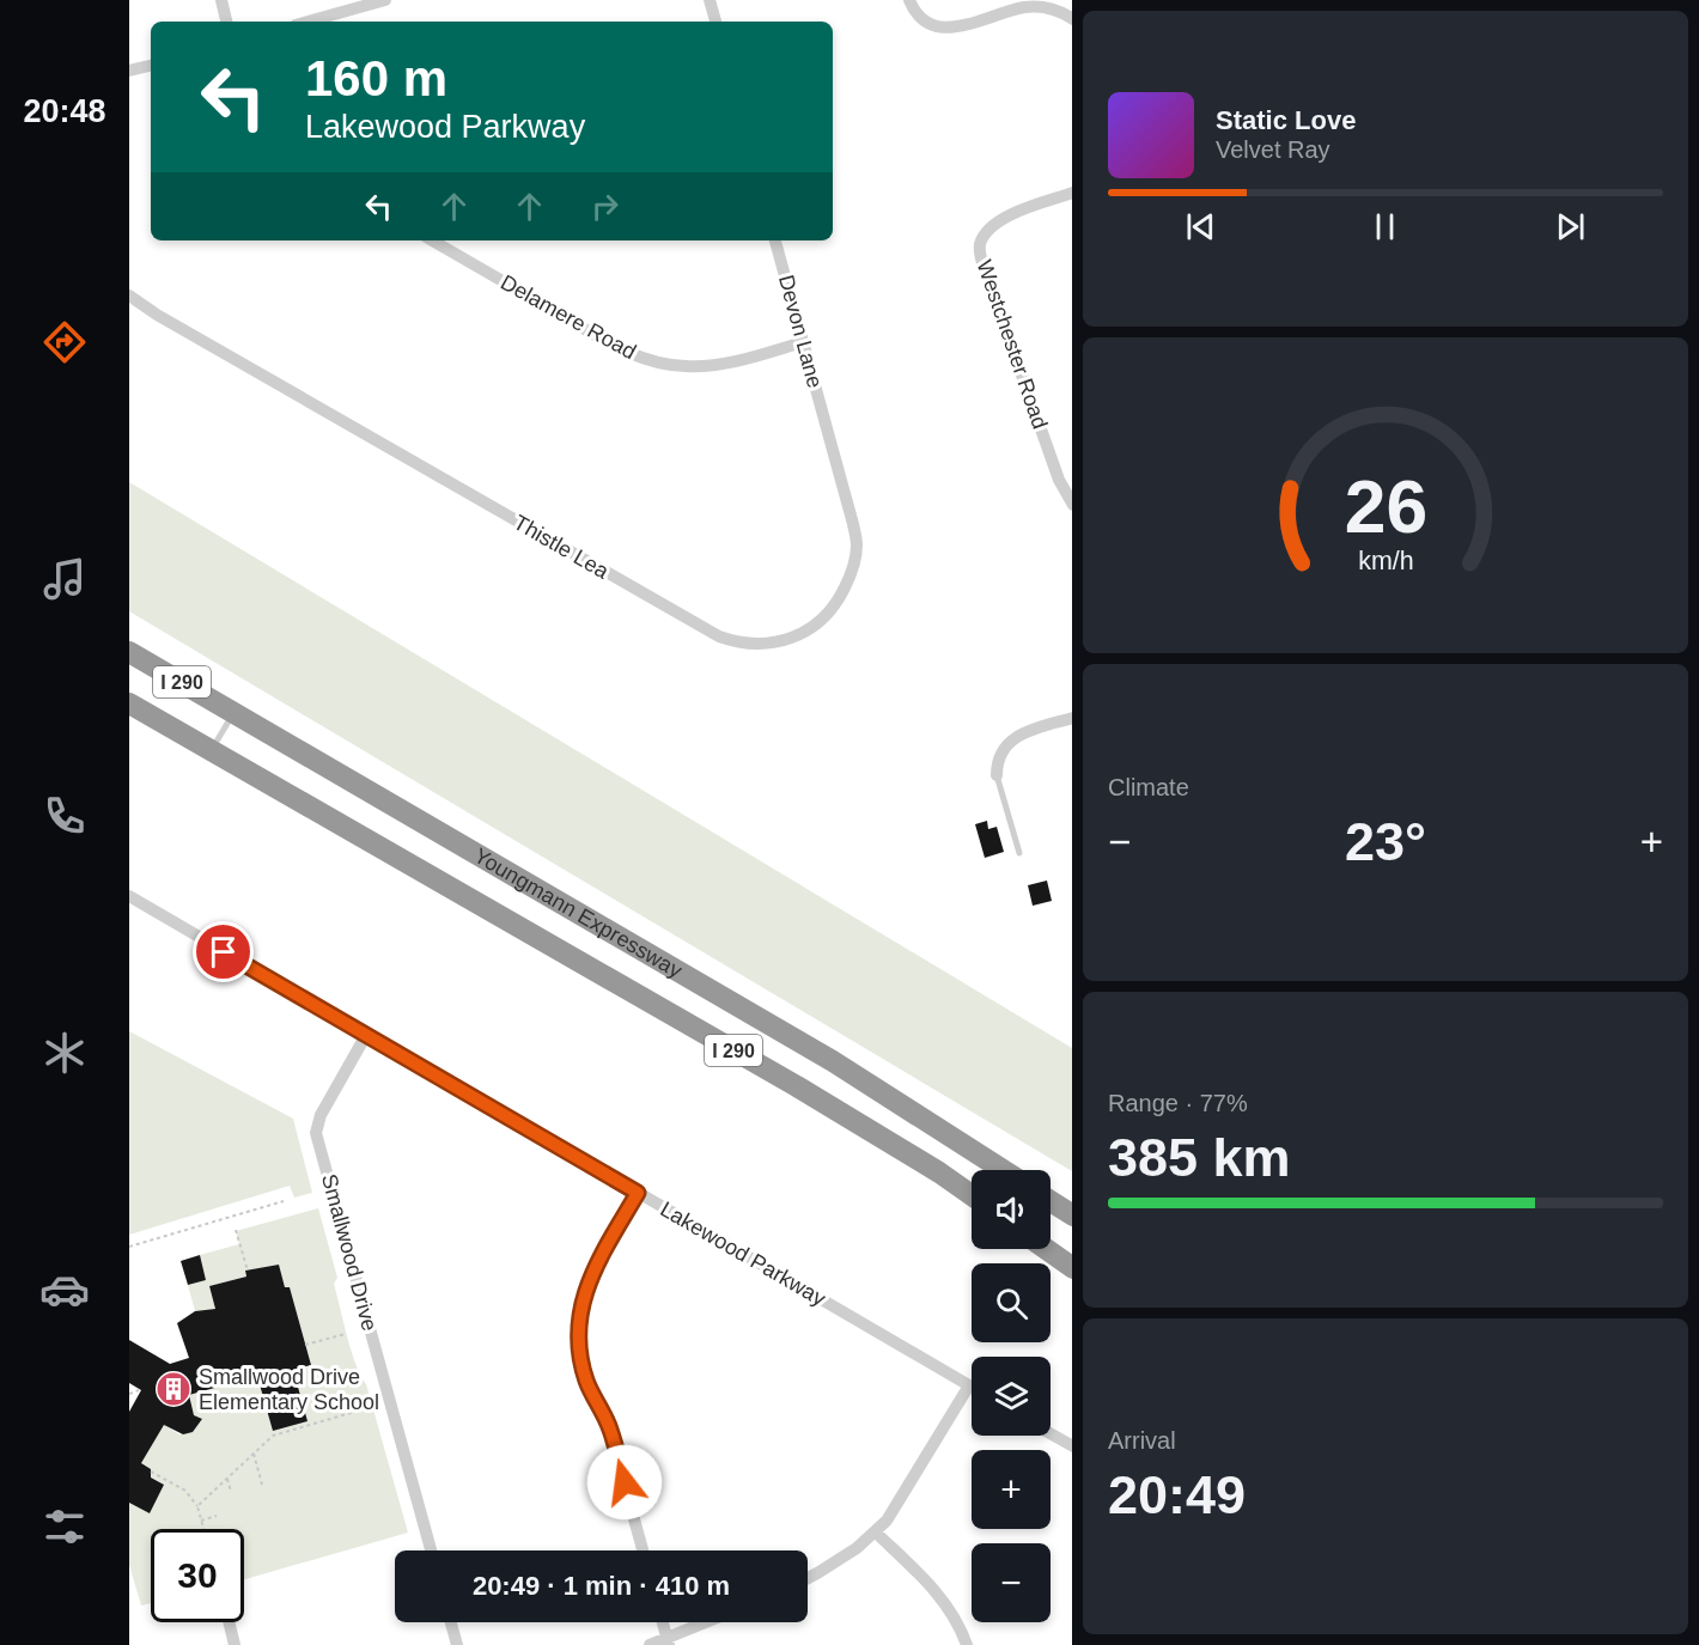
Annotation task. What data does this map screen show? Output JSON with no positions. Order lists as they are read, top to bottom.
{
  "streets": {
    "highway": ["I 290", "Youngmann Expressway"],
    "street": [
      "Delamere Road",
      "Devon Lane",
      "Westchester Road",
      "Thistle Lea",
      "Smallwood Drive",
      "Lakewood Parkway"
    ]
  },
  "crossings": [
    ["Delamere Road", "Devon Lane"],
    ["Devon Lane", "Thistle Lea"],
    ["Smallwood Drive", "Lakewood Parkway"]
  ],
  "places": {
    "building": ["Smallwood Drive Elementary School"]
  },
  "page": {
    "tabs": "20:48",
    "turn": ["160 m", "Lakewood Parkway"],
    "song": ["Static Love", "Velvet Ray"],
    "tile": [
      "Climate",
      ["Range · 77%", "385 km"],
      ["Arrival", "20:49"]
    ],
    "heat": ["−", "23°", "+"],
    "map_buttons": ["+", "−"],
    "limit": "30",
    "trip": "20:49 · 1 min · 410 m",
    "gauge": ["26", "km/h"]
  }
}
